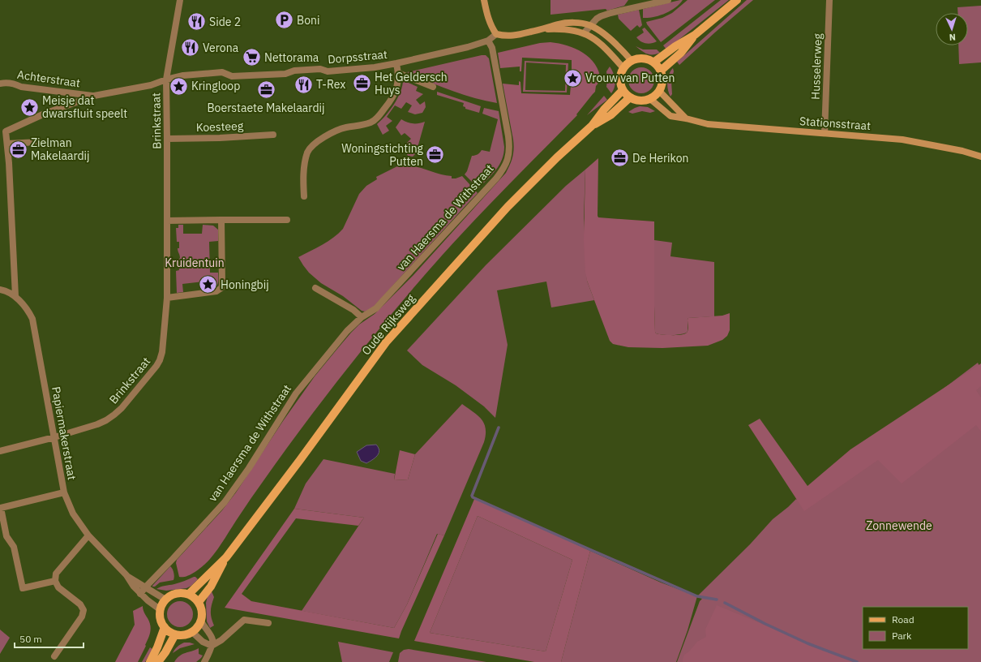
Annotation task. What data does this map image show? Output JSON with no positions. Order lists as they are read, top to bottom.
{
  "streets": {
    "main road": ["Oude Rijksweg"],
    "street": [
      "Dorpsstraat",
      "Husselerweg",
      "Achterstraat",
      "Brinkstraat",
      "Stationsstraat",
      "Koesteeg",
      "van Haersma de Withstraat",
      "Papiermakerstraat"
    ]
  },
  "crossings": [
    ["Dorpsstraat", "Achterstraat"],
    ["Dorpsstraat", "Brinkstraat"],
    ["Dorpsstraat", "van Haersma de Withstraat"],
    ["Husselerweg", "Stationsstraat"],
    ["Brinkstraat", "Koesteeg"],
    ["Brinkstraat", "Papiermakerstraat"],
    ["Stationsstraat", "Oude Rijksweg"],
    ["van Haersma de Withstraat", "Papiermakerstraat"],
    ["Oude Rijksweg", "Papiermakerstraat"]
  ],
  "parks": ["Kruidentuin", "Zonnewende"],
  "places": {
    "parking": ["Boni"],
    "restaurant": ["Side 2", "Verona", "T-Rex"],
    "supermarket": ["Nettorama"],
    "place": [
      "Vrouw van Putten",
      "Kringloop",
      "Meisje dat dwarsfluit speelt",
      "Honingbij"
    ],
    "office": [
      "Het Geldersch Huys",
      "Boerstaete Makelaardij",
      "Zielman Makelaardij",
      "Woningstichting Putten",
      "De Herikon"
    ]
  },
  "legend": ["Road", "Park"],
  "scale_bar": "50 m",
  "north": "bottom"
}
